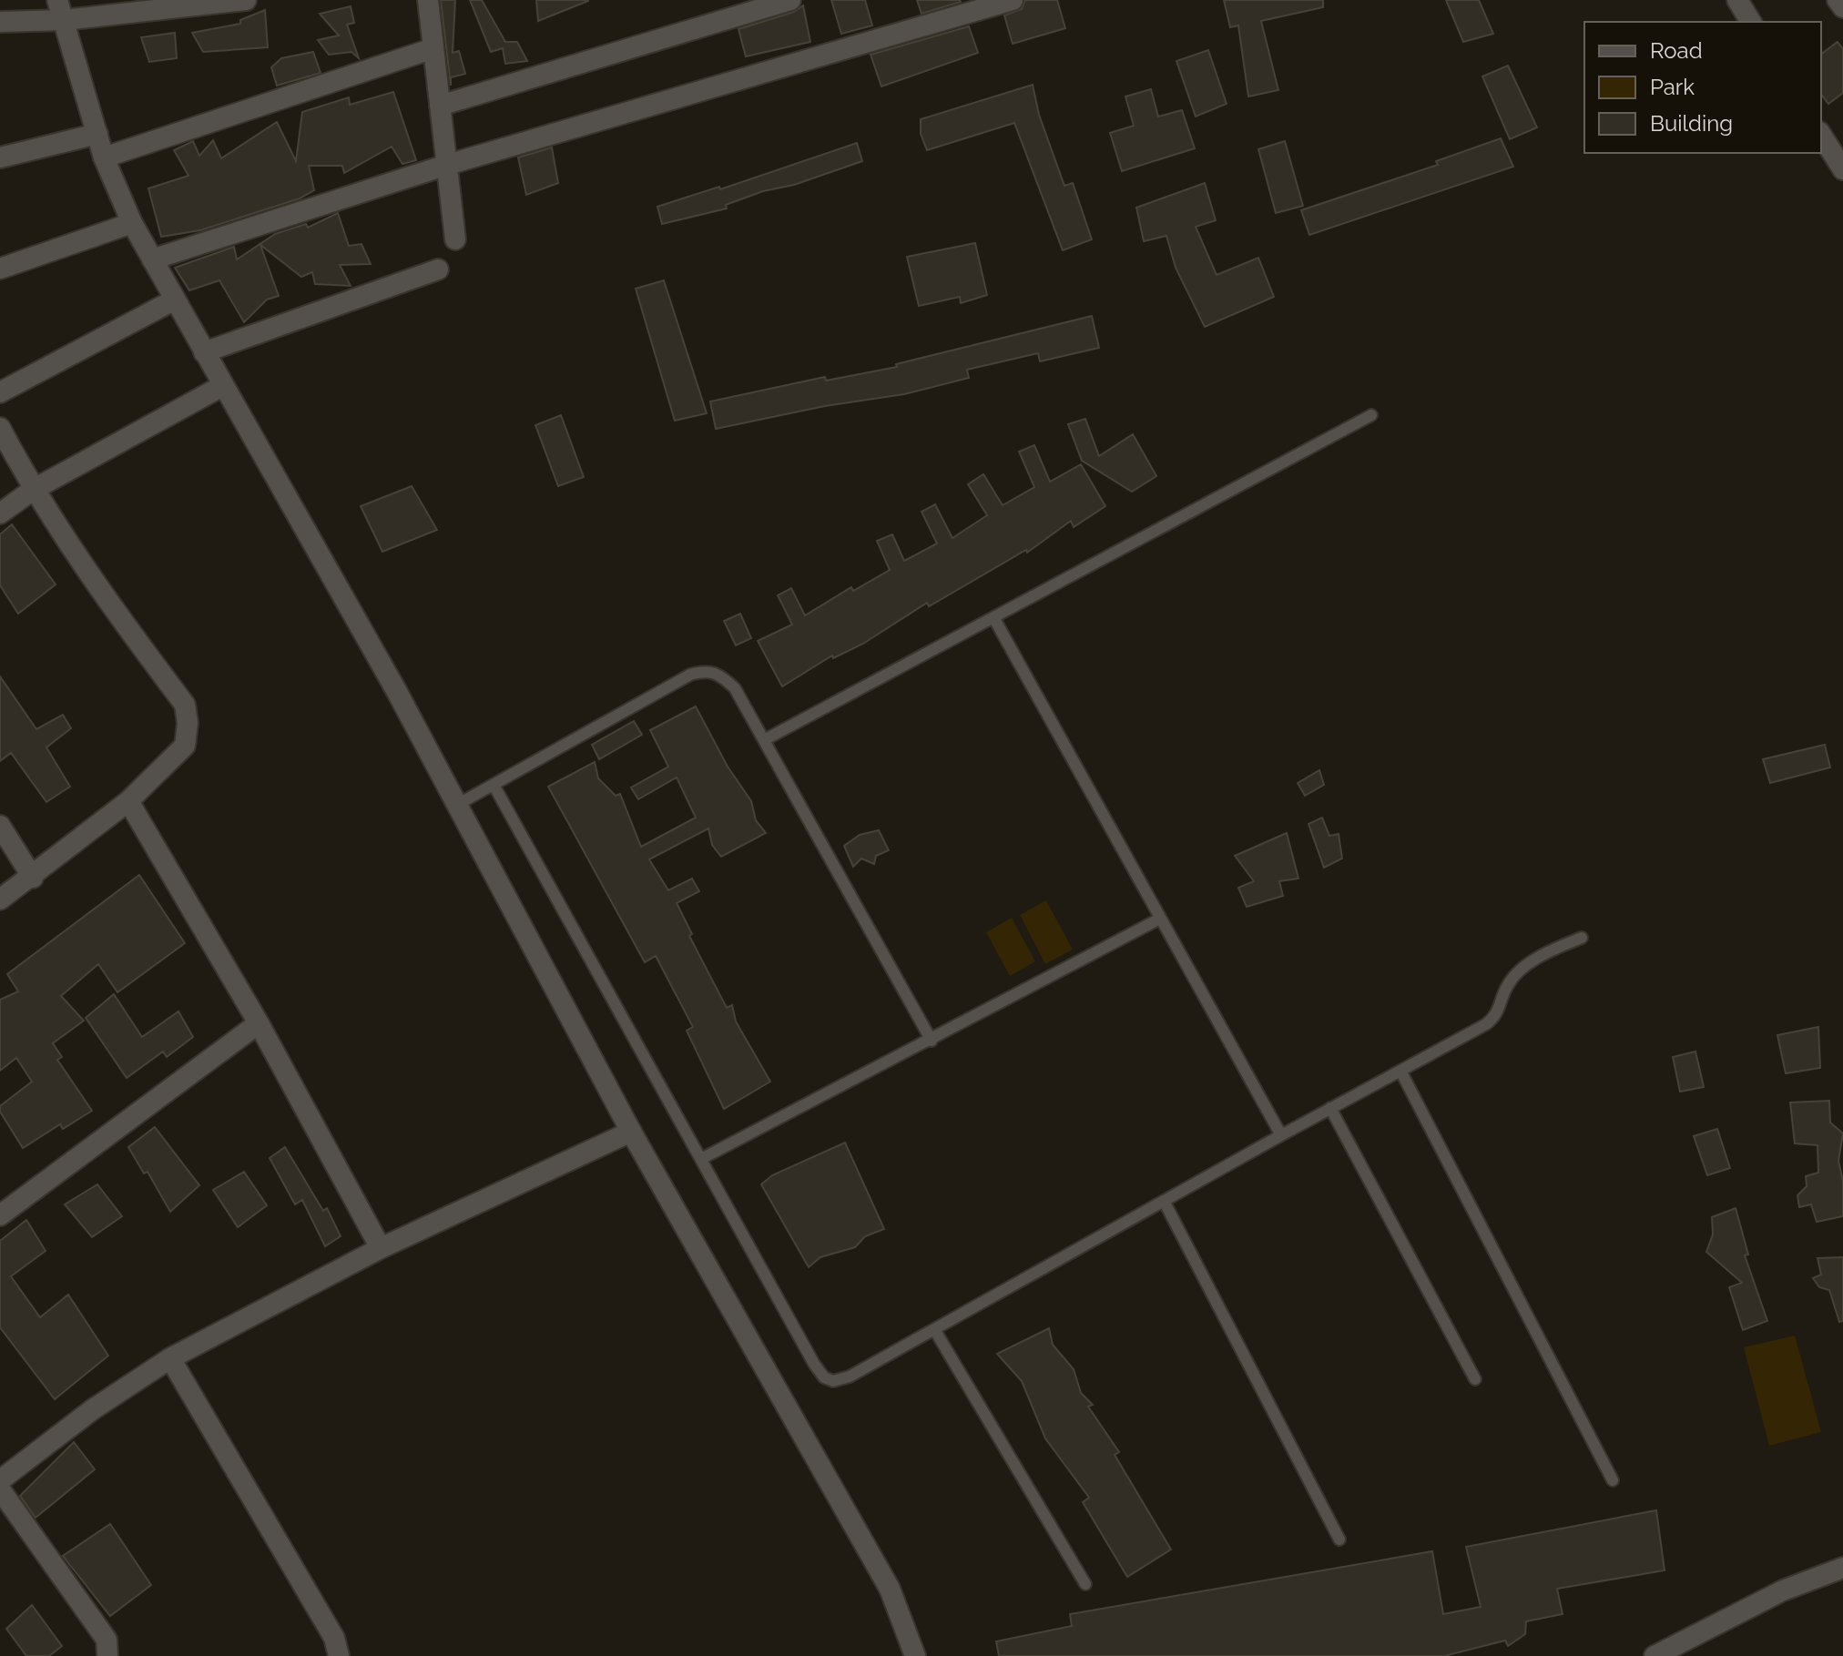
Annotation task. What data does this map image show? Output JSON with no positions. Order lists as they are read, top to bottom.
{
  "legend": ["Road", "Park", "Building"]
}
